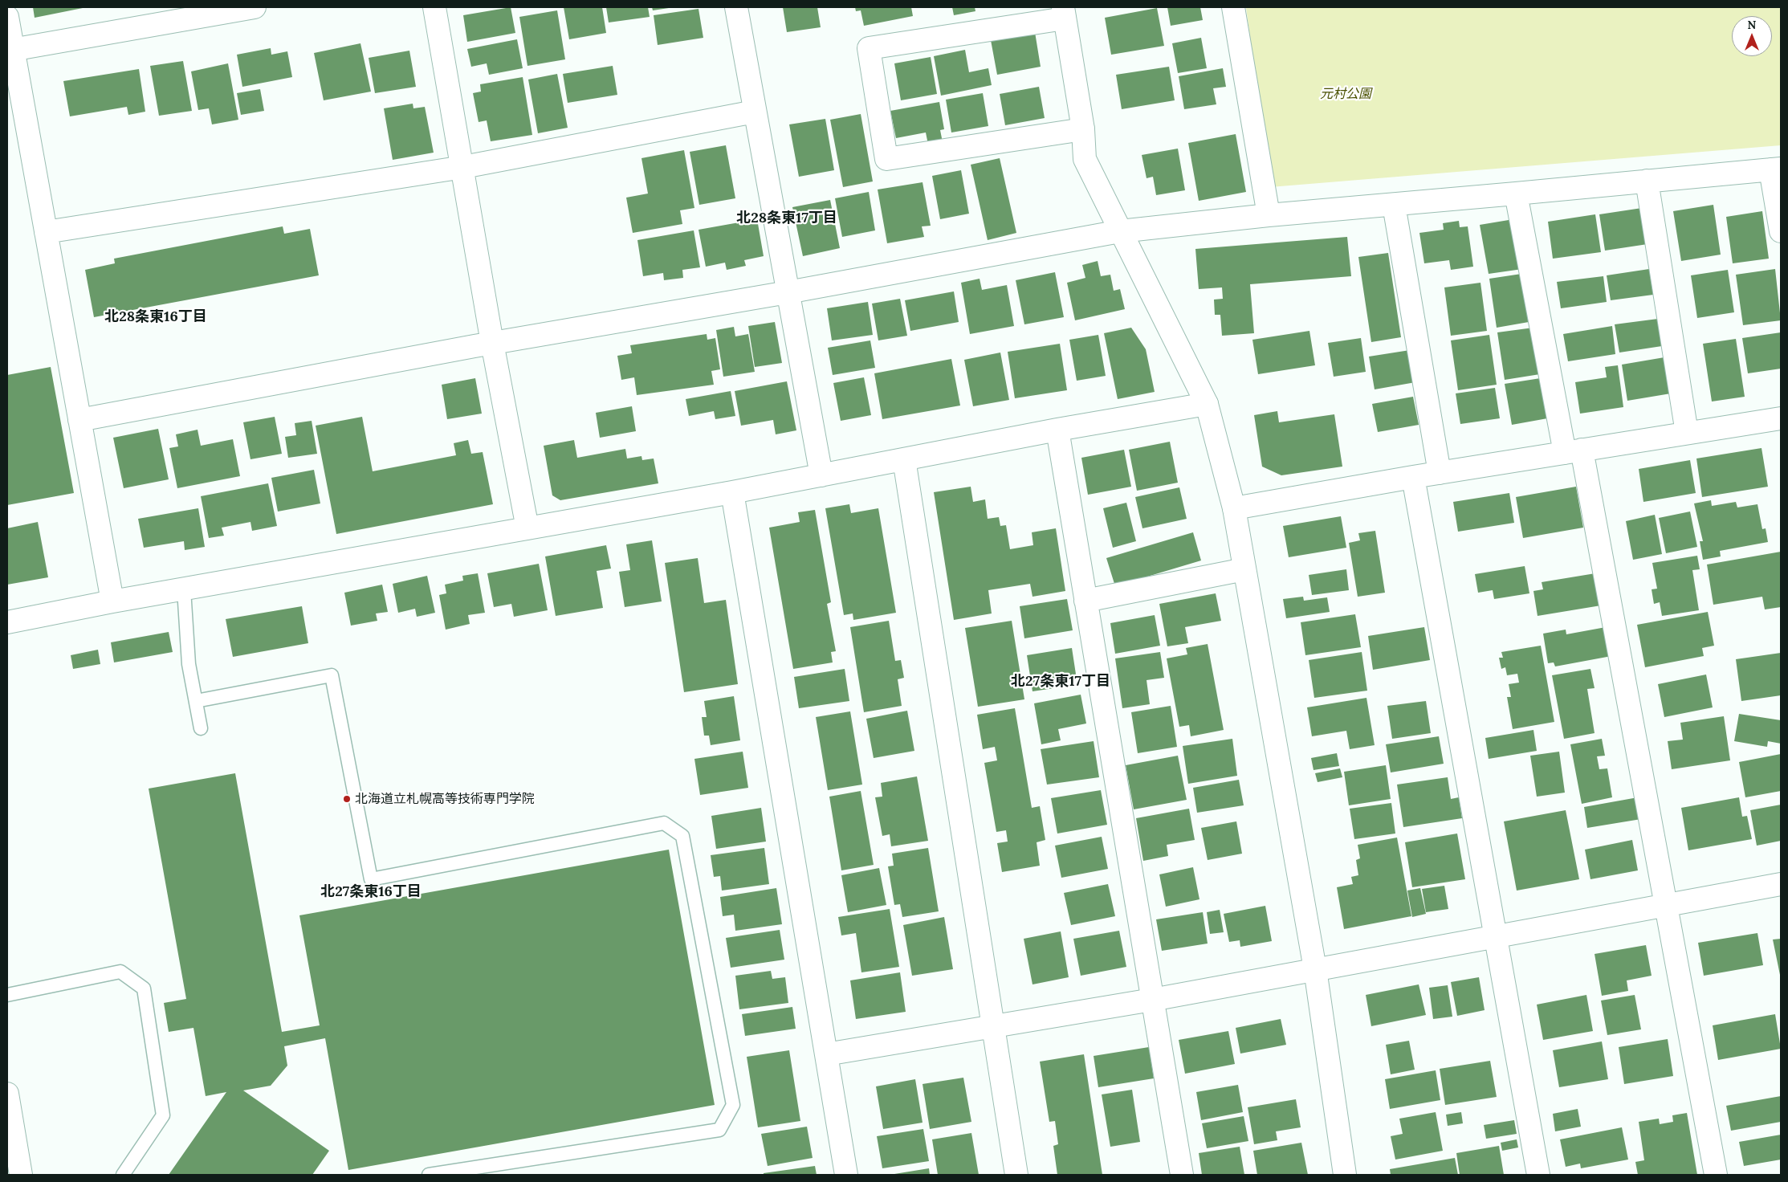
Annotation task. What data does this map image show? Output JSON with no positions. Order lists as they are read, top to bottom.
{
  "districts": [
    "北28条東17丁目",
    "北28条東16丁目",
    "北27条東17丁目",
    "北27条東16丁目"
  ],
  "parks": ["元村公園"],
  "places": ["北海道立札幌高等技術専門学院"],
  "north": "top"
}
